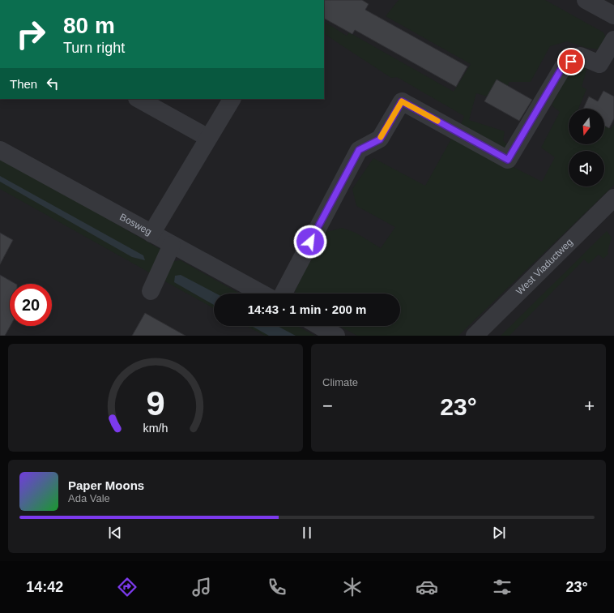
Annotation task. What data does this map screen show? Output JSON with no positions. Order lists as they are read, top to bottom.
{
  "streets": {
    "lane": ["Bosweg", "West Viaductweg"]
  },
  "north": "bottom",
  "page": {
    "turn": ["80 m", "Turn right"],
    "then": "Then",
    "limit": "20",
    "trip": "14:43 · 1 min · 200 m",
    "tile": "Climate",
    "heat": ["−", "23°", "+"],
    "song": ["Paper Moons", "Ada Vale"],
    "tabs": ["14:42", "23°"],
    "gauge": ["9", "km/h"]
  }
}
